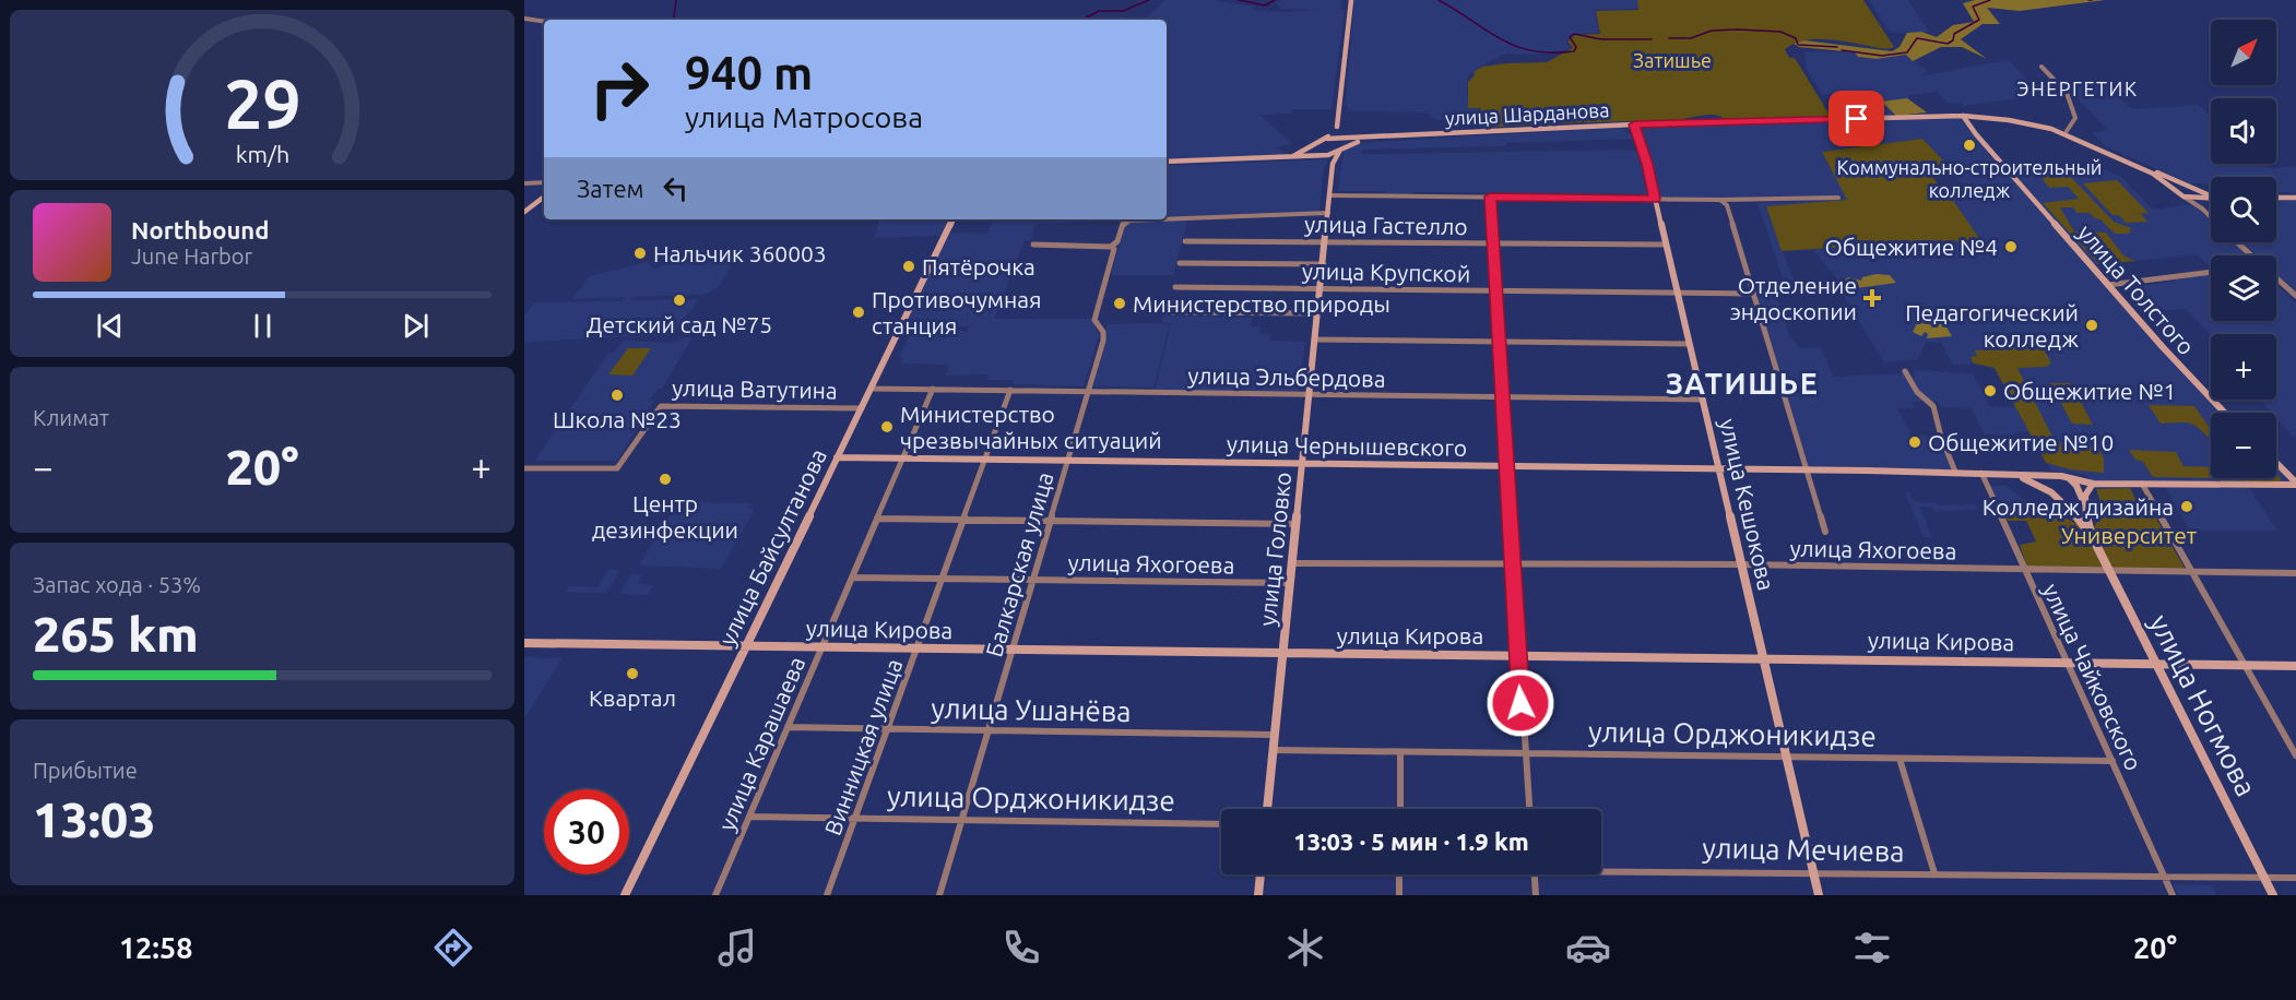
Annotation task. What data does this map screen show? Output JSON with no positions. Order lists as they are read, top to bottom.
{
  "streets": {
    "street": [
      "улица Шарданова",
      "улица Гастелло",
      "улица Крупской",
      "улица Толстого",
      "улица Эльбердова",
      "улица Ватутина",
      "улица Чернышевского",
      "улица Кешокова",
      "улица Байсултанова",
      "улица Головко",
      "улица Яхогоева",
      "Балкарская улица",
      "улица Кирова",
      "улица Чайковского",
      "улица Ногмова",
      "улица Ушанёва",
      "улица Орджоникидзе",
      "улица Карашаева",
      "Винницкая улица",
      "улица Мечиева"
    ]
  },
  "crossings": [
    ["улица Шарданова", "улица Толстого"],
    ["улица Шарданова", "улица Кешокова"],
    ["улица Гастелло", "улица Кешокова"],
    ["улица Гастелло", "улица Головко"],
    ["улица Крупской", "улица Кешокова"],
    ["улица Крупской", "улица Головко"],
    ["улица Эльбердова", "улица Кешокова"],
    ["улица Эльбердова", "улица Байсултанова"],
    ["улица Эльбердова", "улица Головко"],
    ["улица Эльбердова", "Балкарская улица"],
    ["улица Эльбердова", "улица Карашаева"],
    ["улица Эльбердова", "Винницкая улица"],
    ["улица Ватутина", "улица Байсултанова"],
    ["улица Чернышевского", "улица Кешокова"],
    ["улица Чернышевского", "улица Байсултанова"],
    ["улица Чернышевского", "улица Головко"],
    ["улица Чернышевского", "Балкарская улица"],
    ["улица Чернышевского", "улица Чайковского"],
    ["улица Чернышевского", "улица Карашаева"],
    ["улица Чернышевского", "Винницкая улица"],
    ["улица Кешокова", "улица Яхогоева"],
    ["улица Кешокова", "улица Кирова"],
    ["улица Кешокова", "улица Орджоникидзе"],
    ["улица Кешокова", "улица Мечиева"],
    ["улица Байсултанова", "улица Кирова"],
    ["улица Головко", "улица Яхогоева"],
    ["улица Головко", "улица Кирова"],
    ["улица Головко", "улица Ушанёва"],
    ["улица Головко", "улица Орджоникидзе"],
    ["улица Яхогоева", "Балкарская улица"],
    ["улица Яхогоева", "улица Чайковского"],
    ["улица Яхогоева", "улица Ногмова"],
    ["улица Яхогоева", "улица Карашаева"],
    ["улица Яхогоева", "Винницкая улица"],
    ["Балкарская улица", "улица Кирова"],
    ["Балкарская улица", "улица Ушанёва"],
    ["Балкарская улица", "улица Орджоникидзе"],
    ["улица Кирова", "улица Чайковского"],
    ["улица Кирова", "улица Ногмова"],
    ["улица Кирова", "улица Карашаева"],
    ["улица Кирова", "Винницкая улица"],
    ["улица Чайковского", "улица Орджоникидзе"],
    ["улица Чайковского", "улица Мечиева"],
    ["улица Ногмова", "улица Мечиева"],
    ["улица Ушанёва", "улица Карашаева"],
    ["улица Ушанёва", "Винницкая улица"],
    ["улица Орджоникидзе", "улица Карашаева"],
    ["улица Орджоникидзе", "Винницкая улица"]
  ],
  "districts": ["ЭНЕРГЕТИК", "ЗАТИШЬЕ"],
  "parks": ["Затишье", "Университет"],
  "places": {
    "other": [
      "Коммунально-строительный колледж",
      "Общежитие №4",
      "Нальчик 360003",
      "Пятёрочка",
      "Детский сад №75",
      "Министерство природы",
      "Противочумная станция",
      "Педагогический колледж",
      "Общежитие №1",
      "Школа №23",
      "Министерство чрезвычайных ситуаций",
      "Общежитие №10",
      "Центр дезинфекции",
      "Колледж дизайна",
      "Квартал"
    ],
    "health": ["Отделение эндоскопии"]
  },
  "north": "top right",
  "page": {
    "map_buttons": ["+", "−"],
    "turn": ["940 m", "улица Матросова"],
    "then": "Затем",
    "song": ["Northbound", "June Harbor"],
    "tile": [
      "Климат",
      ["Запас хода · 53%", "265 km"],
      ["Прибытие", "13:03"]
    ],
    "heat": ["−", "20°", "+"],
    "limit": "30",
    "trip": "13:03 · 5 мин · 1.9 km",
    "tabs": ["12:58", "20°"],
    "gauge": ["29", "km/h"]
  }
}
